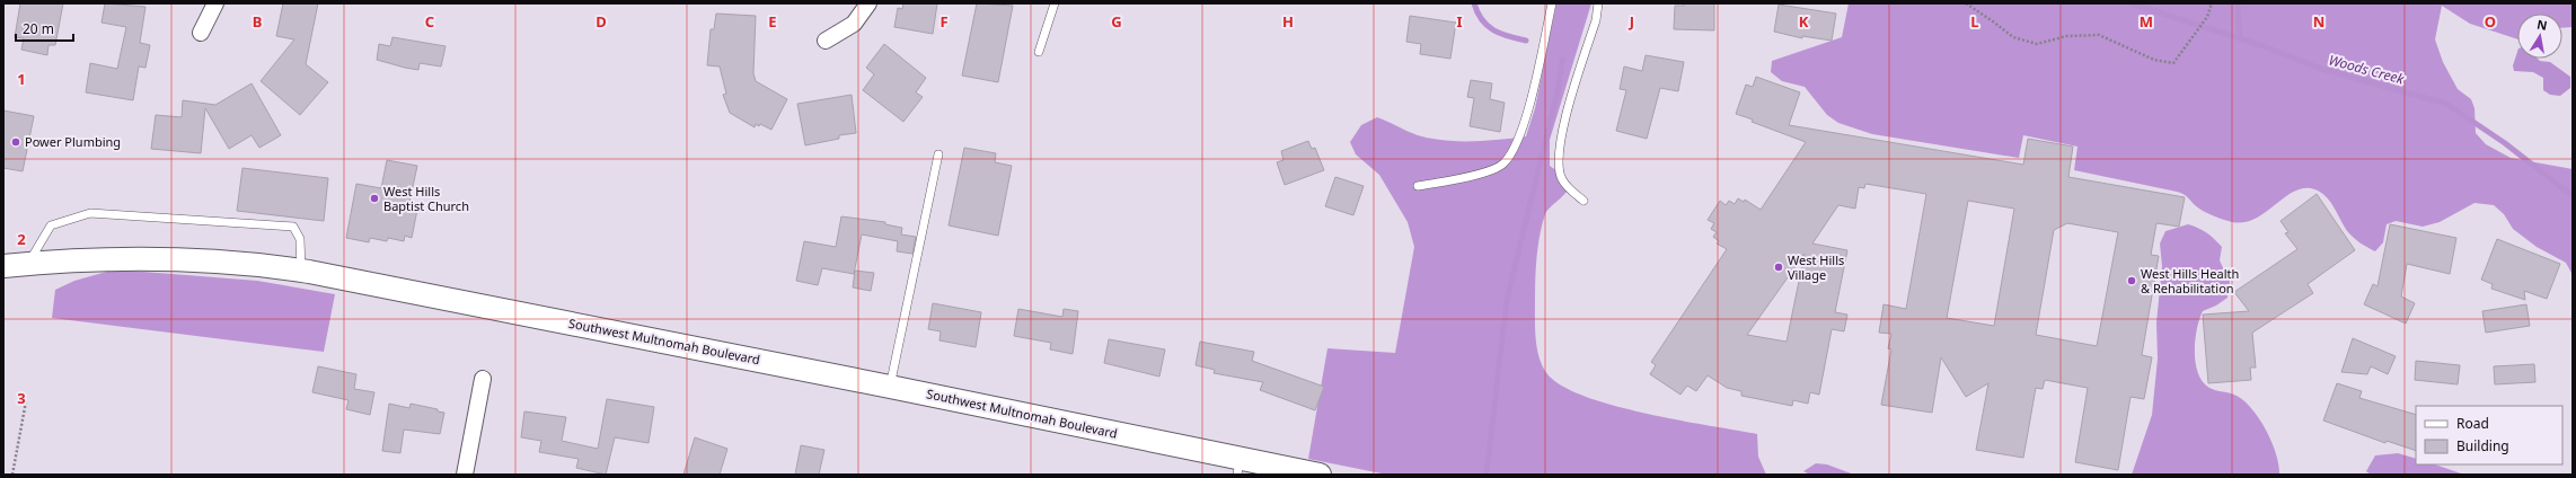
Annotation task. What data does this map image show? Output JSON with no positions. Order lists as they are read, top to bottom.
{
  "streets": {
    "main road": ["Southwest Multnomah Boulevard"]
  },
  "water": ["Woods Creek"],
  "places": [
    "Power Plumbing",
    "West Hills Baptist Church",
    "West Hills Village",
    "West Hills Health & Rehabilitation"
  ],
  "legend": ["Road", "Building"],
  "scale_bar": "20 m",
  "north": "top",
  "grid": {
    "columns": [
      "B",
      "C",
      "D",
      "E",
      "F",
      "G",
      "H",
      "I",
      "J",
      "K",
      "L",
      "M",
      "N",
      "O"
    ],
    "rows": ["1", "2", "3"]
  }
}
